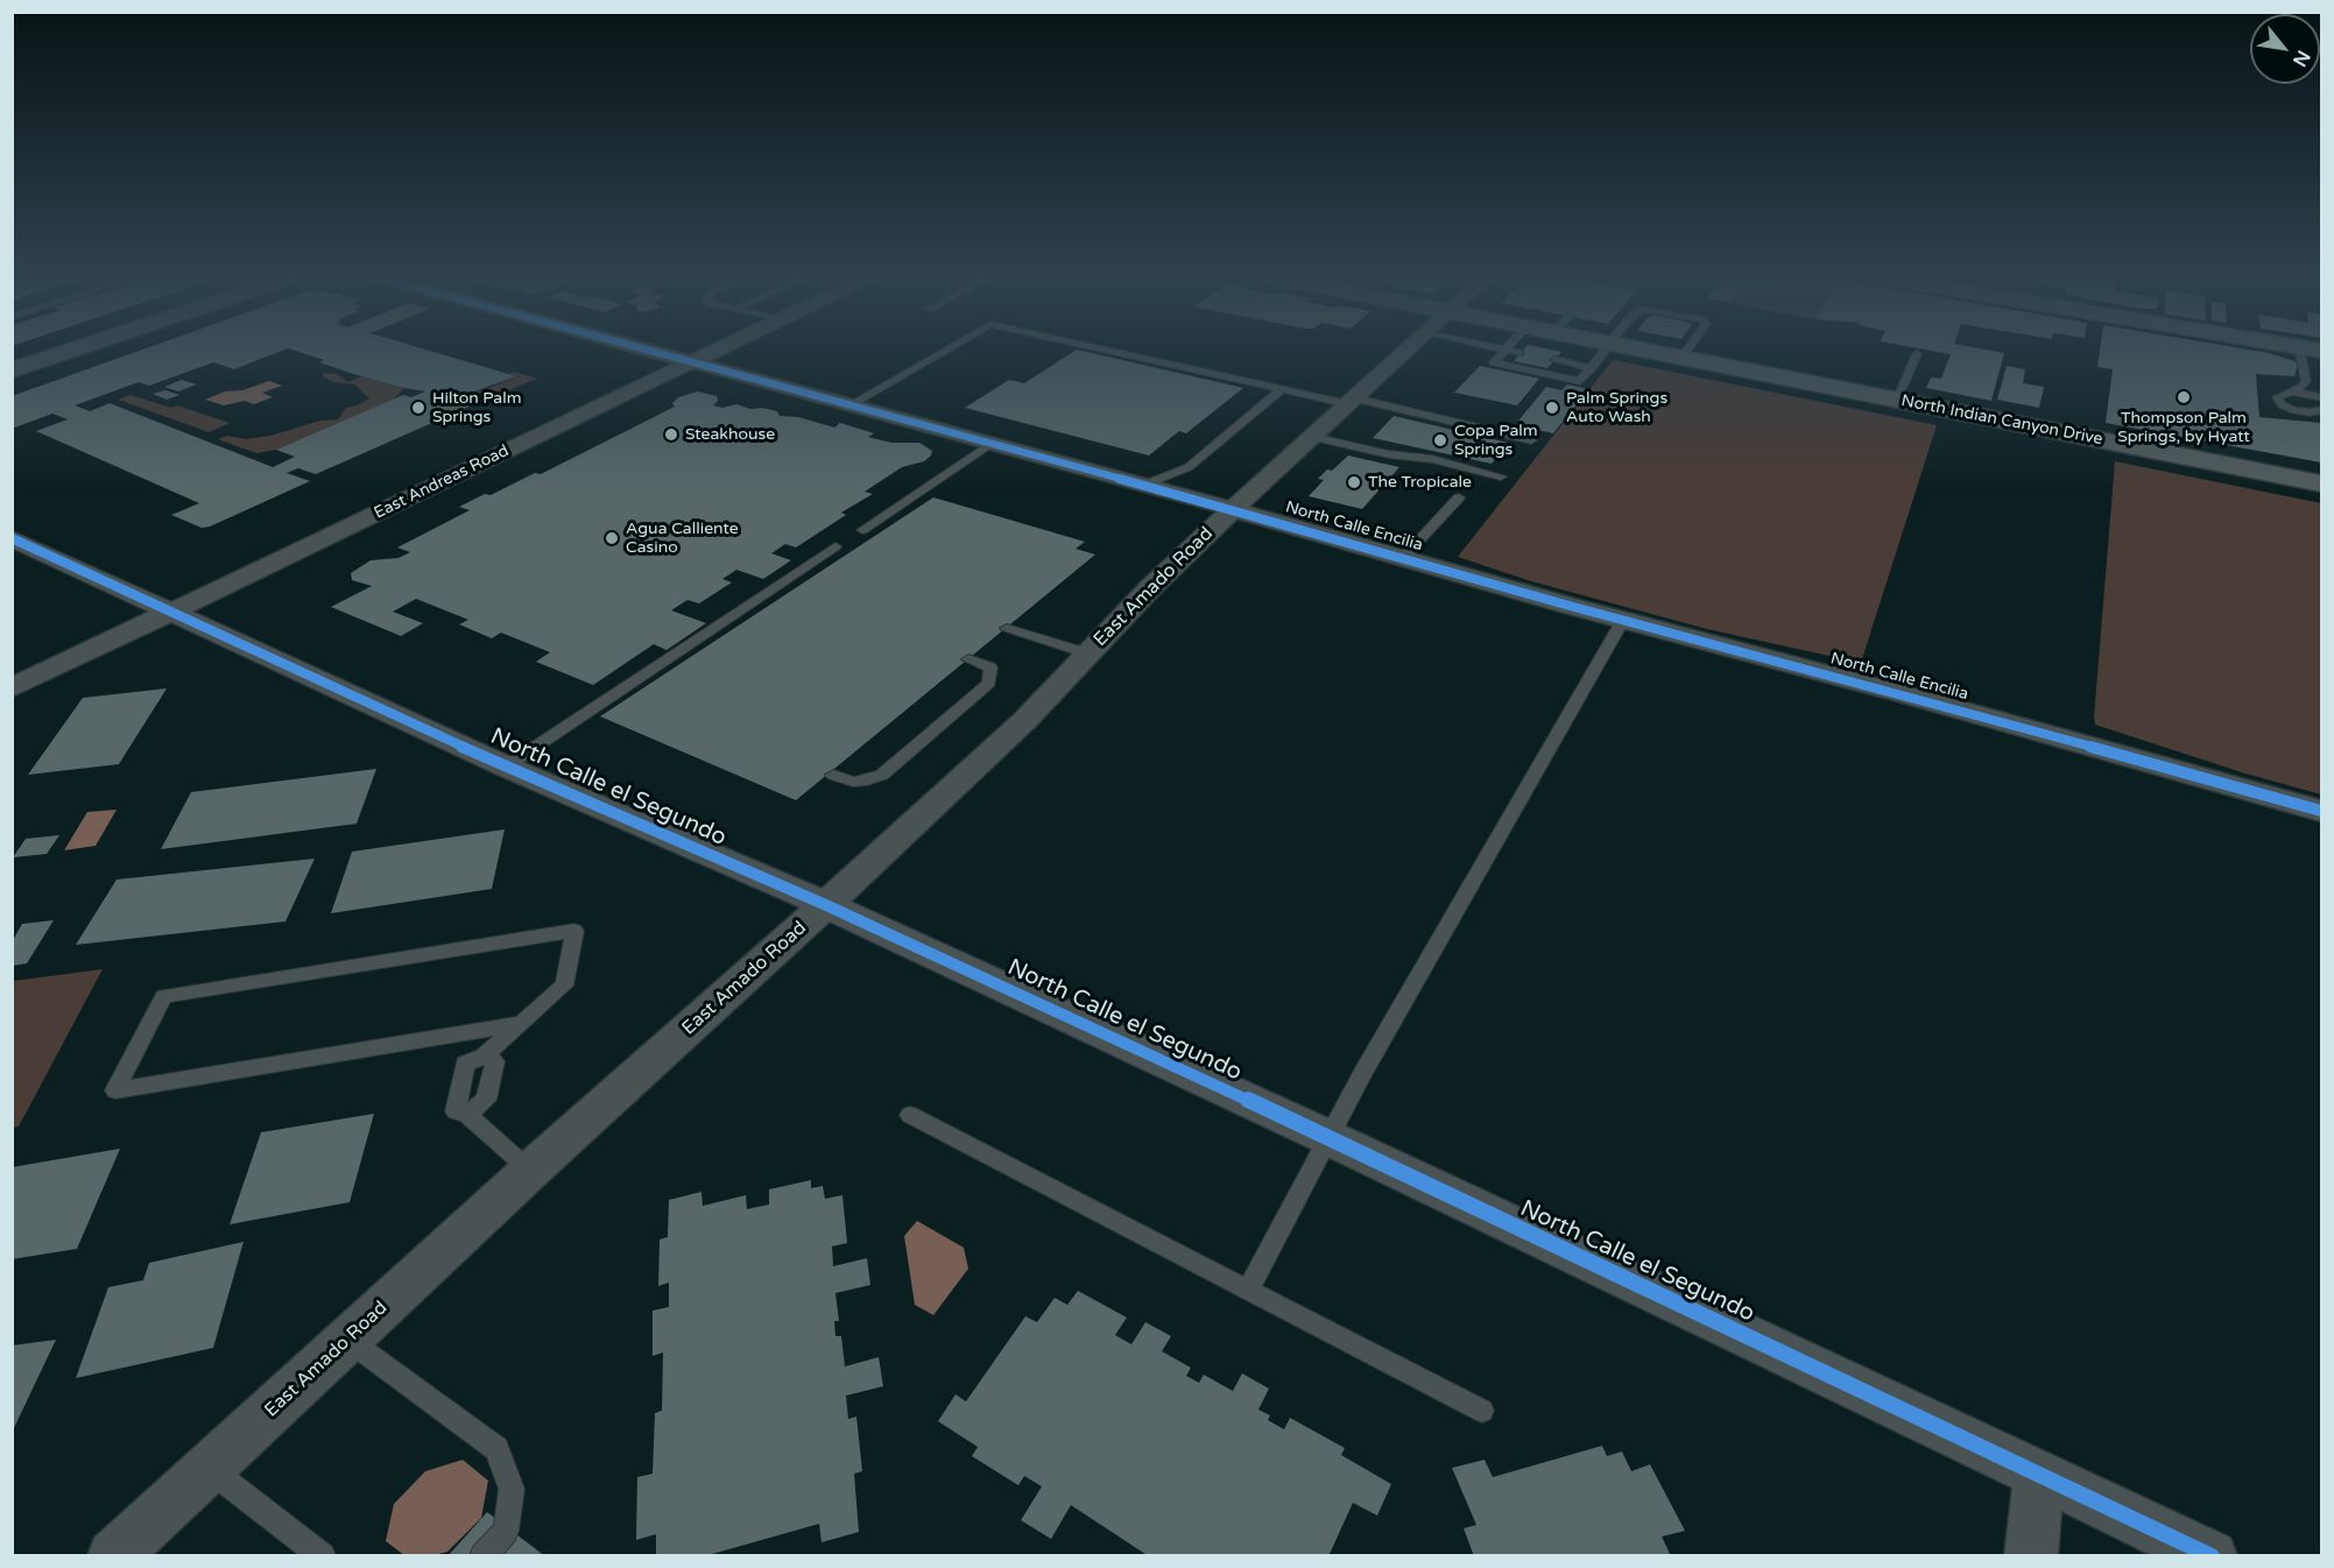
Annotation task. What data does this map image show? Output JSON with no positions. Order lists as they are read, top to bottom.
{
  "streets": {
    "main road": ["North Indian Canyon Drive"],
    "street": [
      "East Andreas Road",
      "North Calle Encilia",
      "East Amado Road",
      "North Calle el Segundo"
    ]
  },
  "crossings": [
    ["East Andreas Road", "North Calle Encilia"],
    ["East Andreas Road", "North Calle el Segundo"],
    ["North Calle Encilia", "East Amado Road"],
    ["East Amado Road", "North Calle el Segundo"]
  ],
  "places": [
    "Thompson Palm Springs, by Hyatt",
    "Hilton Palm Springs",
    "Palm Springs Auto Wash",
    "Steakhouse",
    "Copa Palm Springs",
    "The Tropicale",
    "Agua Calliente Casino"
  ],
  "north": "bottom right"
}
